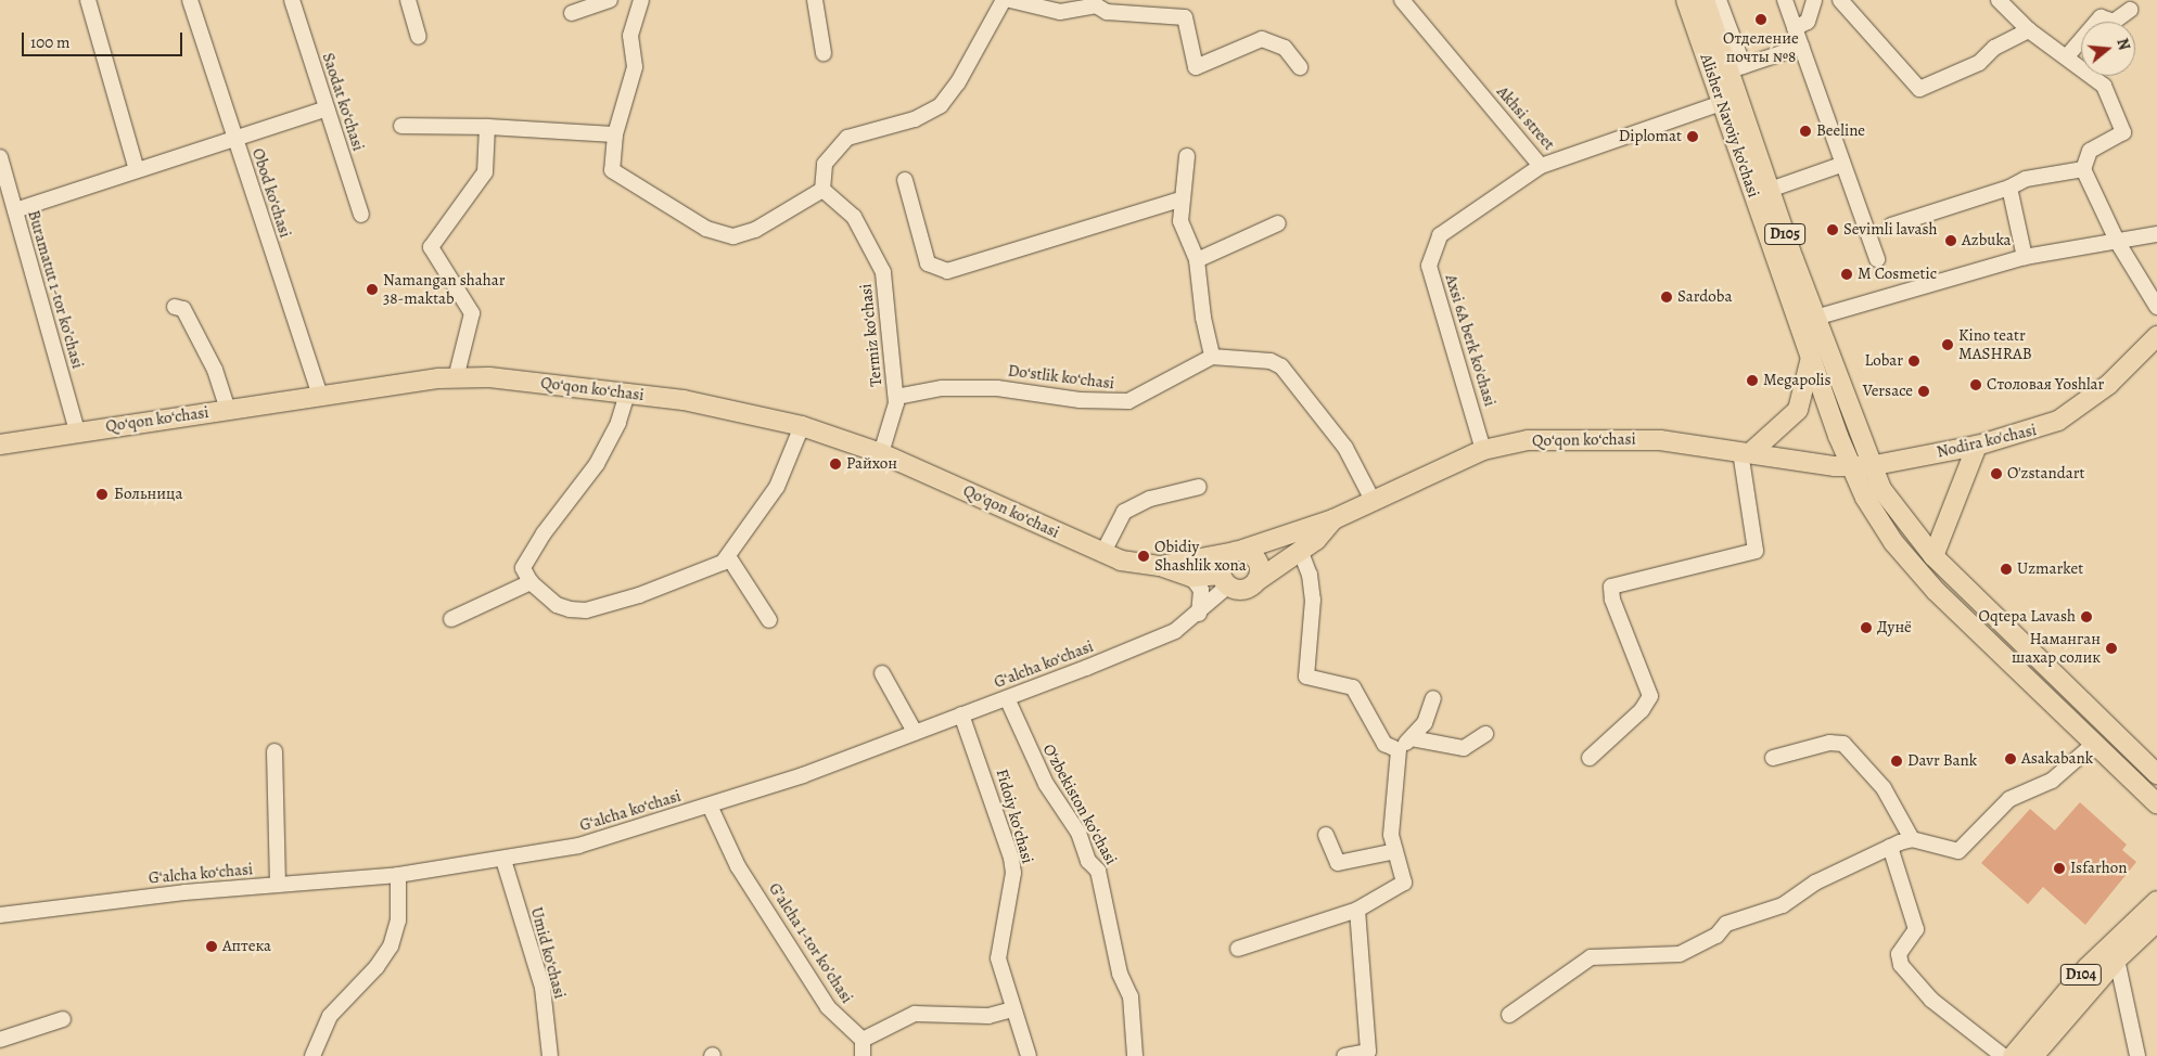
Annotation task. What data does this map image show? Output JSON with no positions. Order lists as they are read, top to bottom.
{
  "streets": {
    "main road": [
      "Alisher Navoiy ko'chasi",
      "D105",
      "Qoʻqon koʻchasi",
      "Nodira ko'chasi",
      "D104"
    ],
    "street": [
      "Saodat koʻchasi",
      "Akhsi street",
      "Obod koʻchasi",
      "Buramatut 1-tor koʼchasi",
      "Termiz koʻchasi",
      "Axsi 6А berk ko'chasi",
      "Doʻstlik koʻchasi",
      "Gʻalcha koʻchasi",
      "Oʻzbekiston koʻchasi",
      "Fidoiy koʻchasi",
      "Gʼalcha 1-tor koʼchasi",
      "Umid koʻchasi"
    ]
  },
  "crossings": [
    ["Akhsi street", "Alisher Navoiy ko'chasi"],
    ["Akhsi street", "Axsi 6А berk ko'chasi"],
    ["Alisher Navoiy ko'chasi", "D105"],
    ["Alisher Navoiy ko'chasi", "Qoʻqon koʻchasi"],
    ["Alisher Navoiy ko'chasi", "Nodira ko'chasi"],
    ["Obod koʻchasi", "Qoʻqon koʻchasi"],
    ["D105", "Qoʻqon koʻchasi"],
    ["D105", "Nodira ko'chasi"],
    ["Buramatut 1-tor koʼchasi", "Qoʻqon koʻchasi"],
    ["Termiz koʻchasi", "Doʻstlik koʻchasi"],
    ["Termiz koʻchasi", "Qoʻqon koʻchasi"],
    ["Axsi 6А berk ko'chasi", "Qoʻqon koʻchasi"],
    ["Qoʻqon koʻchasi", "Nodira ko'chasi"],
    ["Qoʻqon koʻchasi", "Gʻalcha koʻchasi"],
    ["Gʻalcha koʻchasi", "Oʻzbekiston koʻchasi"],
    ["Gʻalcha koʻchasi", "Fidoiy koʻchasi"],
    ["Gʻalcha koʻchasi", "Gʼalcha 1-tor koʼchasi"],
    ["Gʻalcha koʻchasi", "Umid koʻchasi"]
  ],
  "places": [
    "Отделение почты №8",
    "Beeline",
    "Diplomat",
    "Sevimli lavash",
    "Azbuka",
    "M Cosmetic",
    "Namangan shahar 38-maktab",
    "Sardoba",
    "Kino teatr MASHRAB",
    "Lobar",
    "Megapolis",
    "Столовая Yoshlar",
    "Versace",
    "Райхон",
    "O'zstandart",
    "Больница",
    "Obidiy Shashlik xona",
    "Uzmarket",
    "Oqtepa Lavash",
    "Дунё",
    "Наманган шахар солик",
    "Asakabank",
    "Davr Bank",
    "Isfarhon",
    "Аптека"
  ],
  "scale_bar": "100 m",
  "north": "right"
}
